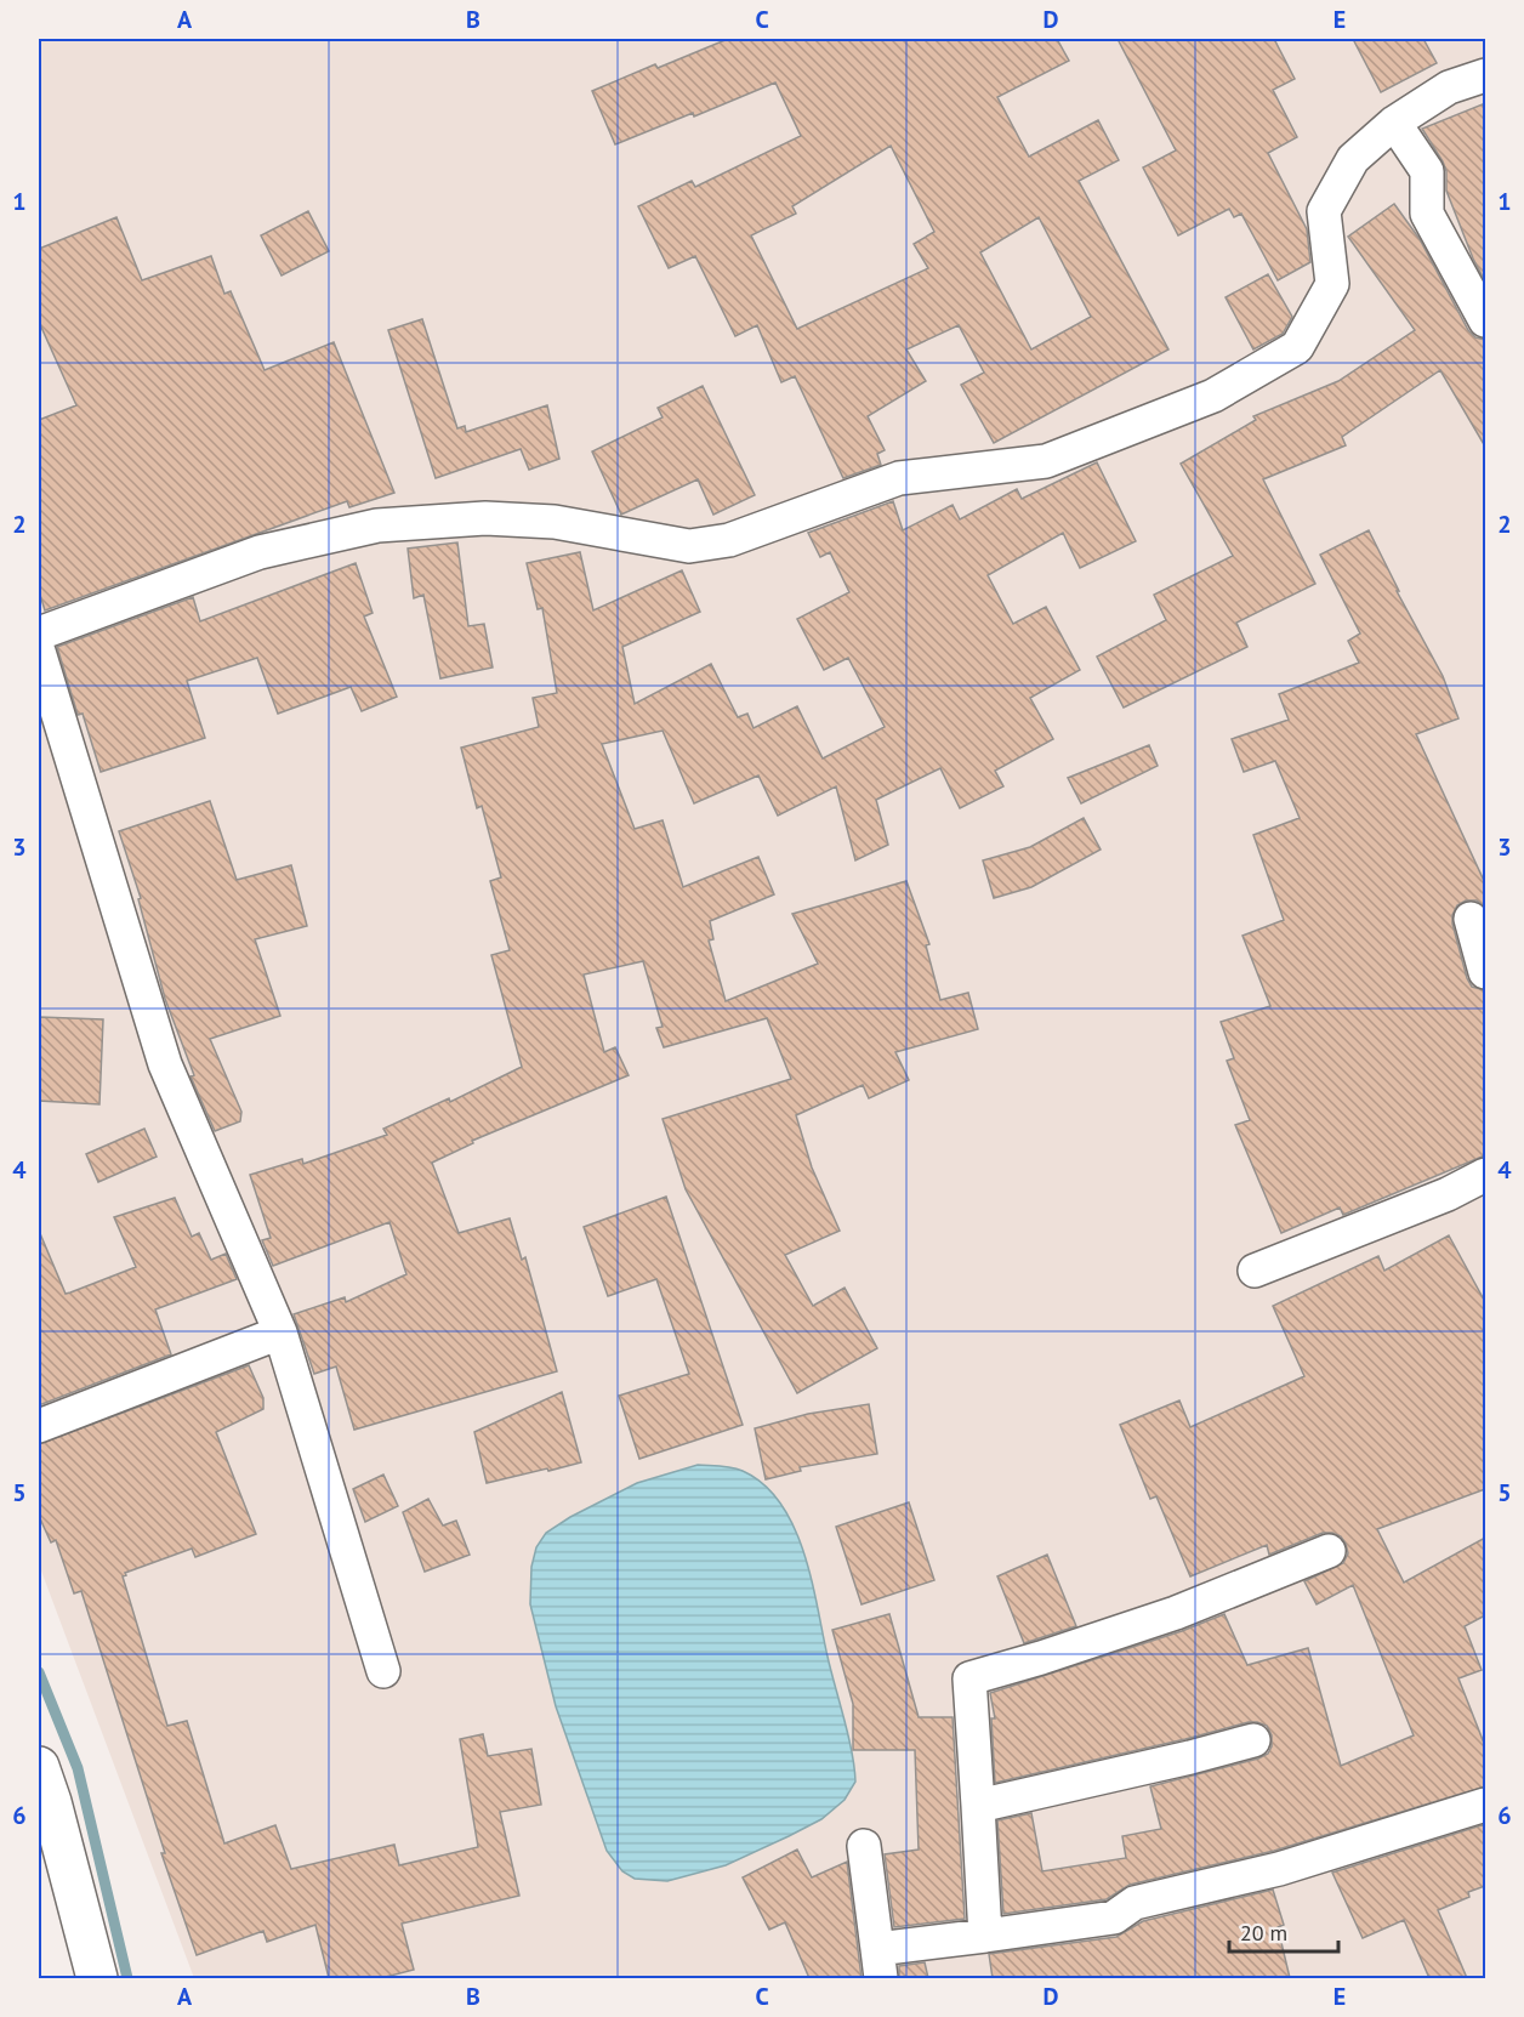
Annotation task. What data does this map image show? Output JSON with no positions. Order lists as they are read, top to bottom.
{
  "scale_bar": "20 m",
  "grid": {
    "columns": [
      "A",
      "B",
      "C",
      "D",
      "E"
    ],
    "rows": [
      "1",
      "2",
      "3",
      "4",
      "5",
      "6"
    ]
  }
}
